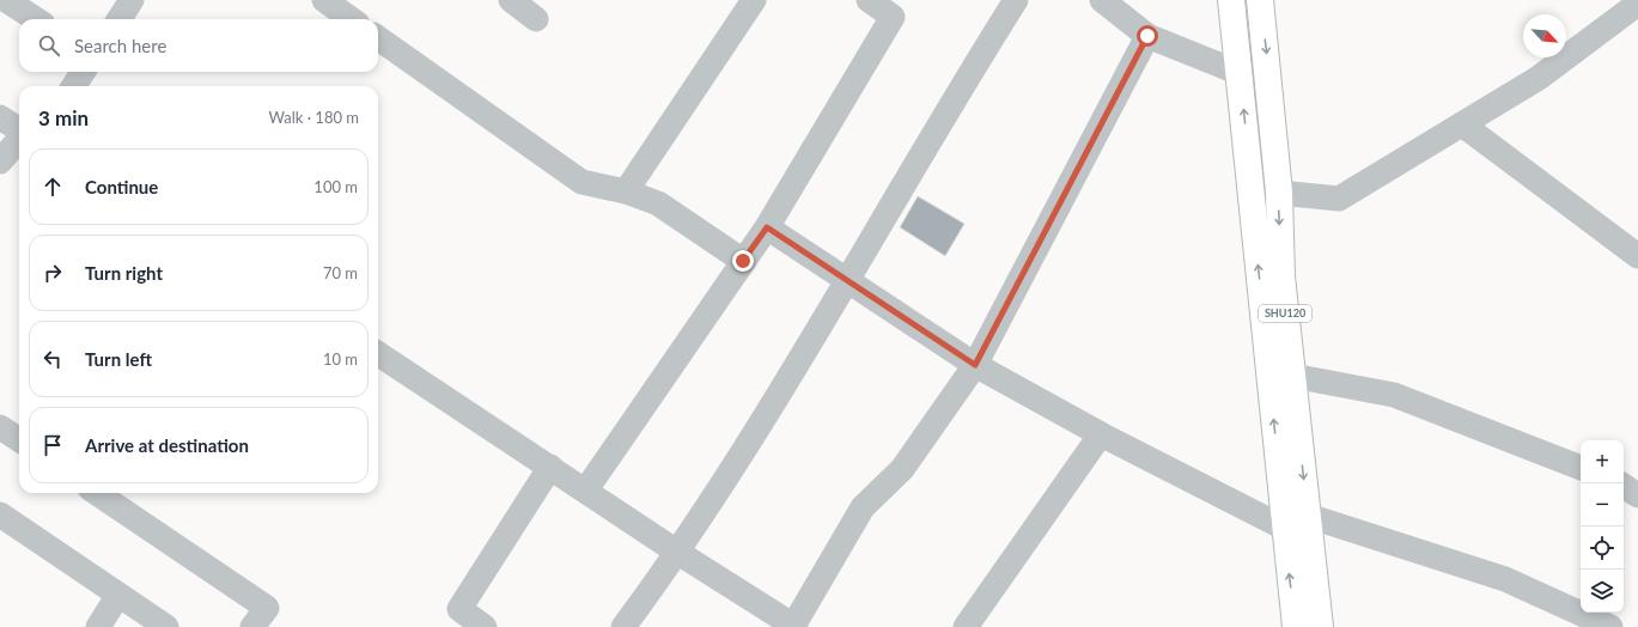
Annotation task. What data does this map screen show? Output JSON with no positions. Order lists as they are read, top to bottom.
{
  "streets": {
    "main road": ["SHU120"]
  },
  "north": "bottom right",
  "page": {
    "search": "Search here",
    "heading": ["3 min", "Walk · 180 m"],
    "list": [
      ["Continue", "100 m"],
      ["Turn right", "70 m"],
      ["Turn left", "10 m"],
      "Arrive at destination"
    ],
    "map_buttons": ["+", "−"]
  }
}
